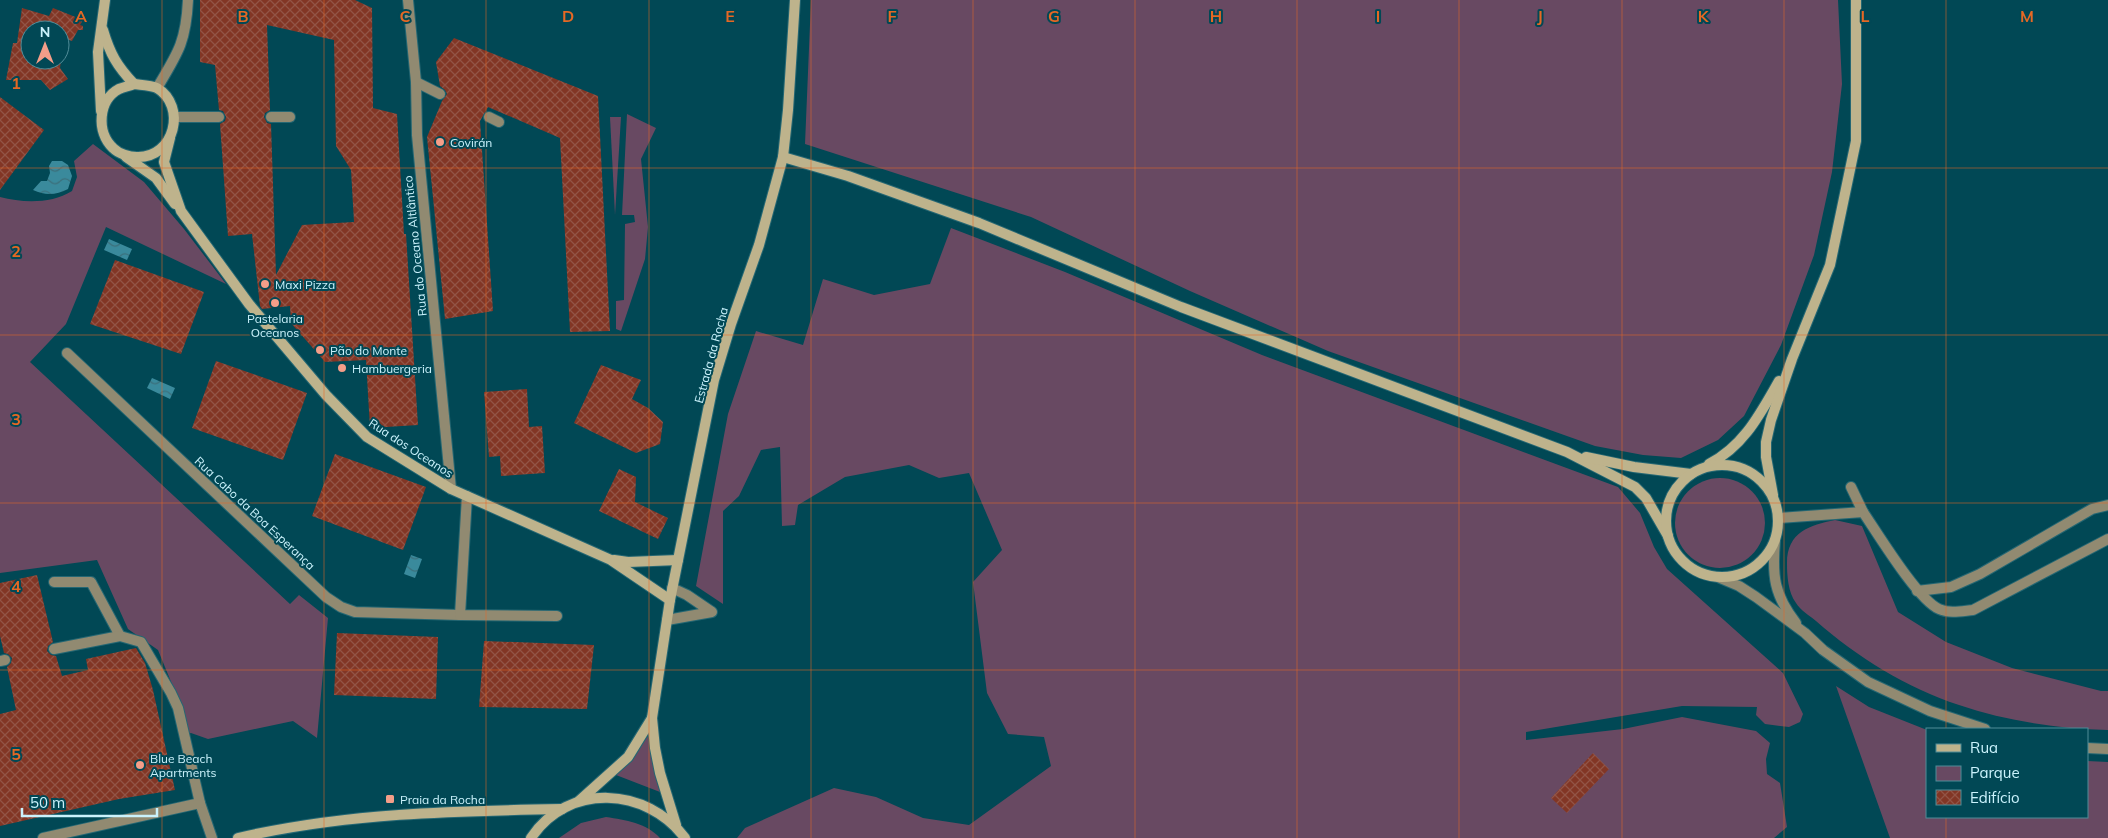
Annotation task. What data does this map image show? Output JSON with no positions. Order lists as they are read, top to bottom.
{
  "streets": {
    "street": [
      "Rua do Oceano Altlântico",
      "Estrada da Rocha",
      "Rua dos Oceanos",
      "Rua Cabo da Boa Esperança"
    ]
  },
  "crossings": [
    ["Rua do Oceano Altlântico", "Rua dos Oceanos"]
  ],
  "places": {
    "other": [
      "Covirán",
      "Maxi Pizza",
      "Pastelaria Oceanos",
      "Pão do Monte",
      "Hambuergeria",
      "Blue Beach Apartments"
    ],
    "transit": ["Praia da Rocha"]
  },
  "legend": ["Rua", "Parque", "Edifício"],
  "scale_bar": "50 m",
  "north": "top",
  "grid": {
    "columns": [
      "A",
      "B",
      "C",
      "D",
      "E",
      "F",
      "G",
      "H",
      "I",
      "J",
      "K",
      "L",
      "M"
    ],
    "rows": [
      "1",
      "2",
      "3",
      "4",
      "5"
    ]
  }
}
